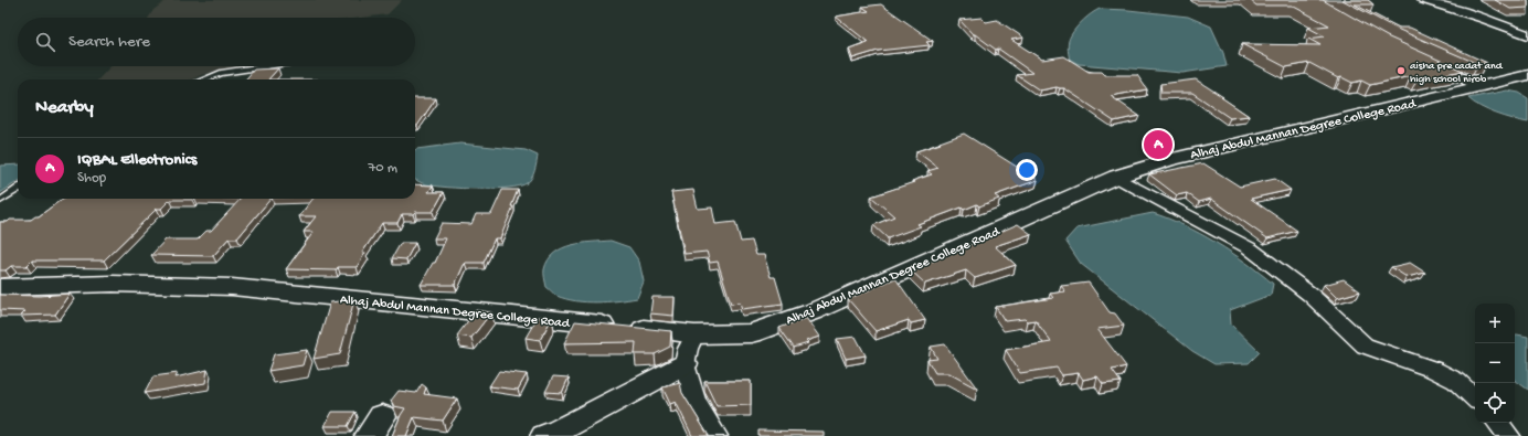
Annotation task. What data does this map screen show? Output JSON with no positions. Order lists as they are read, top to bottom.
{
  "streets": {
    "street": ["Alhaj Abdul Mannan Degree College Road"]
  },
  "places": ["aisha pre cadat and high school nirob"],
  "page": {
    "search": "Search here",
    "heading": "Nearby",
    "pins": "A",
    "list": [
      {
        "mark": "A",
        "name": "IQBAL Ellectronics",
        "note": "Shop",
        "value": "70 m"
      }
    ],
    "map_buttons": ["+", "−"]
  }
}
